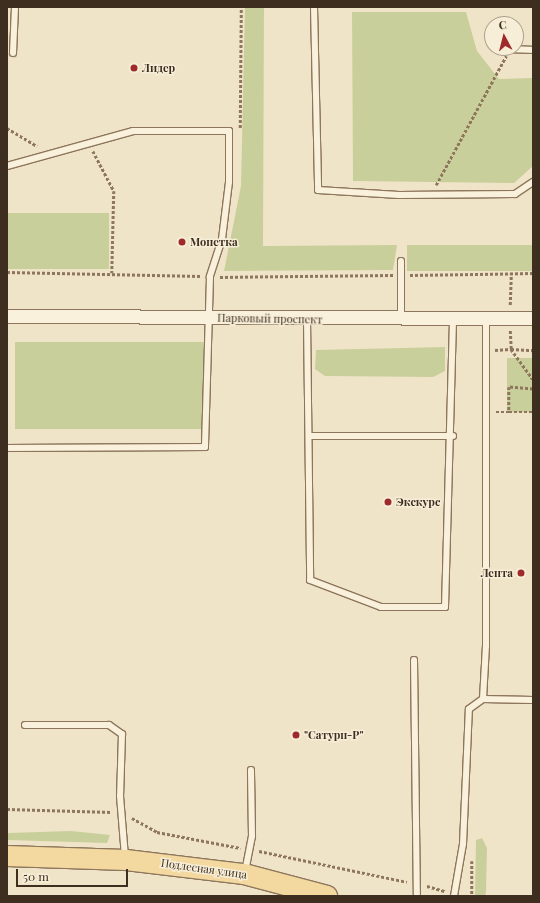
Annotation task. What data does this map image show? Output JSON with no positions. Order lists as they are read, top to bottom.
{
  "streets": {
    "main road": ["Подлесная улица"],
    "street": ["Парковый проспект"]
  },
  "places": [
    "Лидер",
    "Монетка",
    "Экскурс",
    "Лента",
    "\"Сатурн-Р\""
  ],
  "scale_bar": "50 m",
  "north": "top"
}
